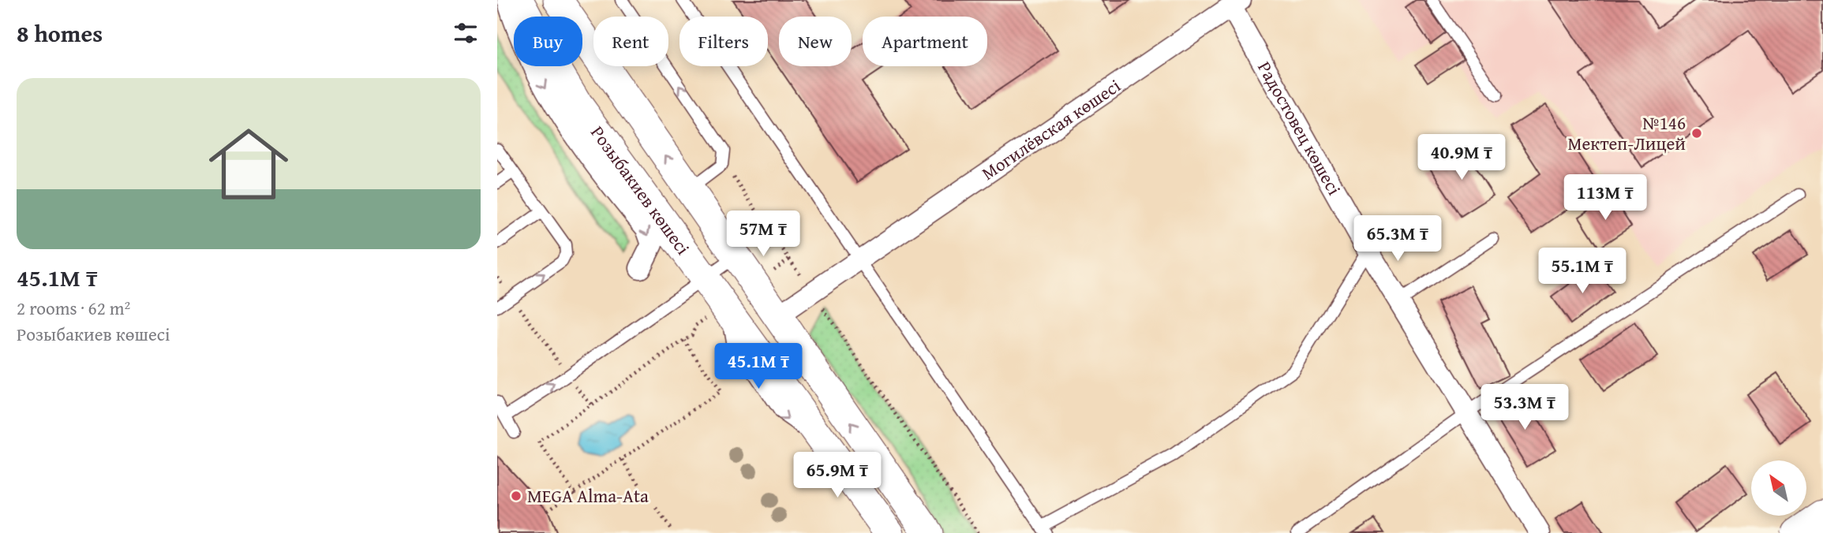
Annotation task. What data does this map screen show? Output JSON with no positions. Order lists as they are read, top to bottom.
{
  "streets": {
    "main road": ["Розыбакиев көшесі"],
    "street": ["Радостовец көшесі", "Могилёвская көшесі"]
  },
  "crossings": [
    ["Радостовец көшесі", "Могилёвская көшесі"]
  ],
  "places": ["№146 Мектеп-Лицей", "MEGA Alma-Ata"],
  "north": "top left",
  "page": {
    "heading": "8 homes",
    "chip": [
      "Buy",
      "Rent",
      "Filters",
      "New",
      "Apartment"
    ],
    "list": [
      {
        "name": "45.1M ₸",
        "note": "2 rooms · 62 m² · Розыбакиев көшесі"
      }
    ],
    "price": [
      "40.9M ₸",
      "113M ₸",
      "57M ₸",
      "65.3M ₸",
      "55.1M ₸",
      "45.1M ₸",
      "53.3M ₸",
      "65.9M ₸"
    ]
  }
}
